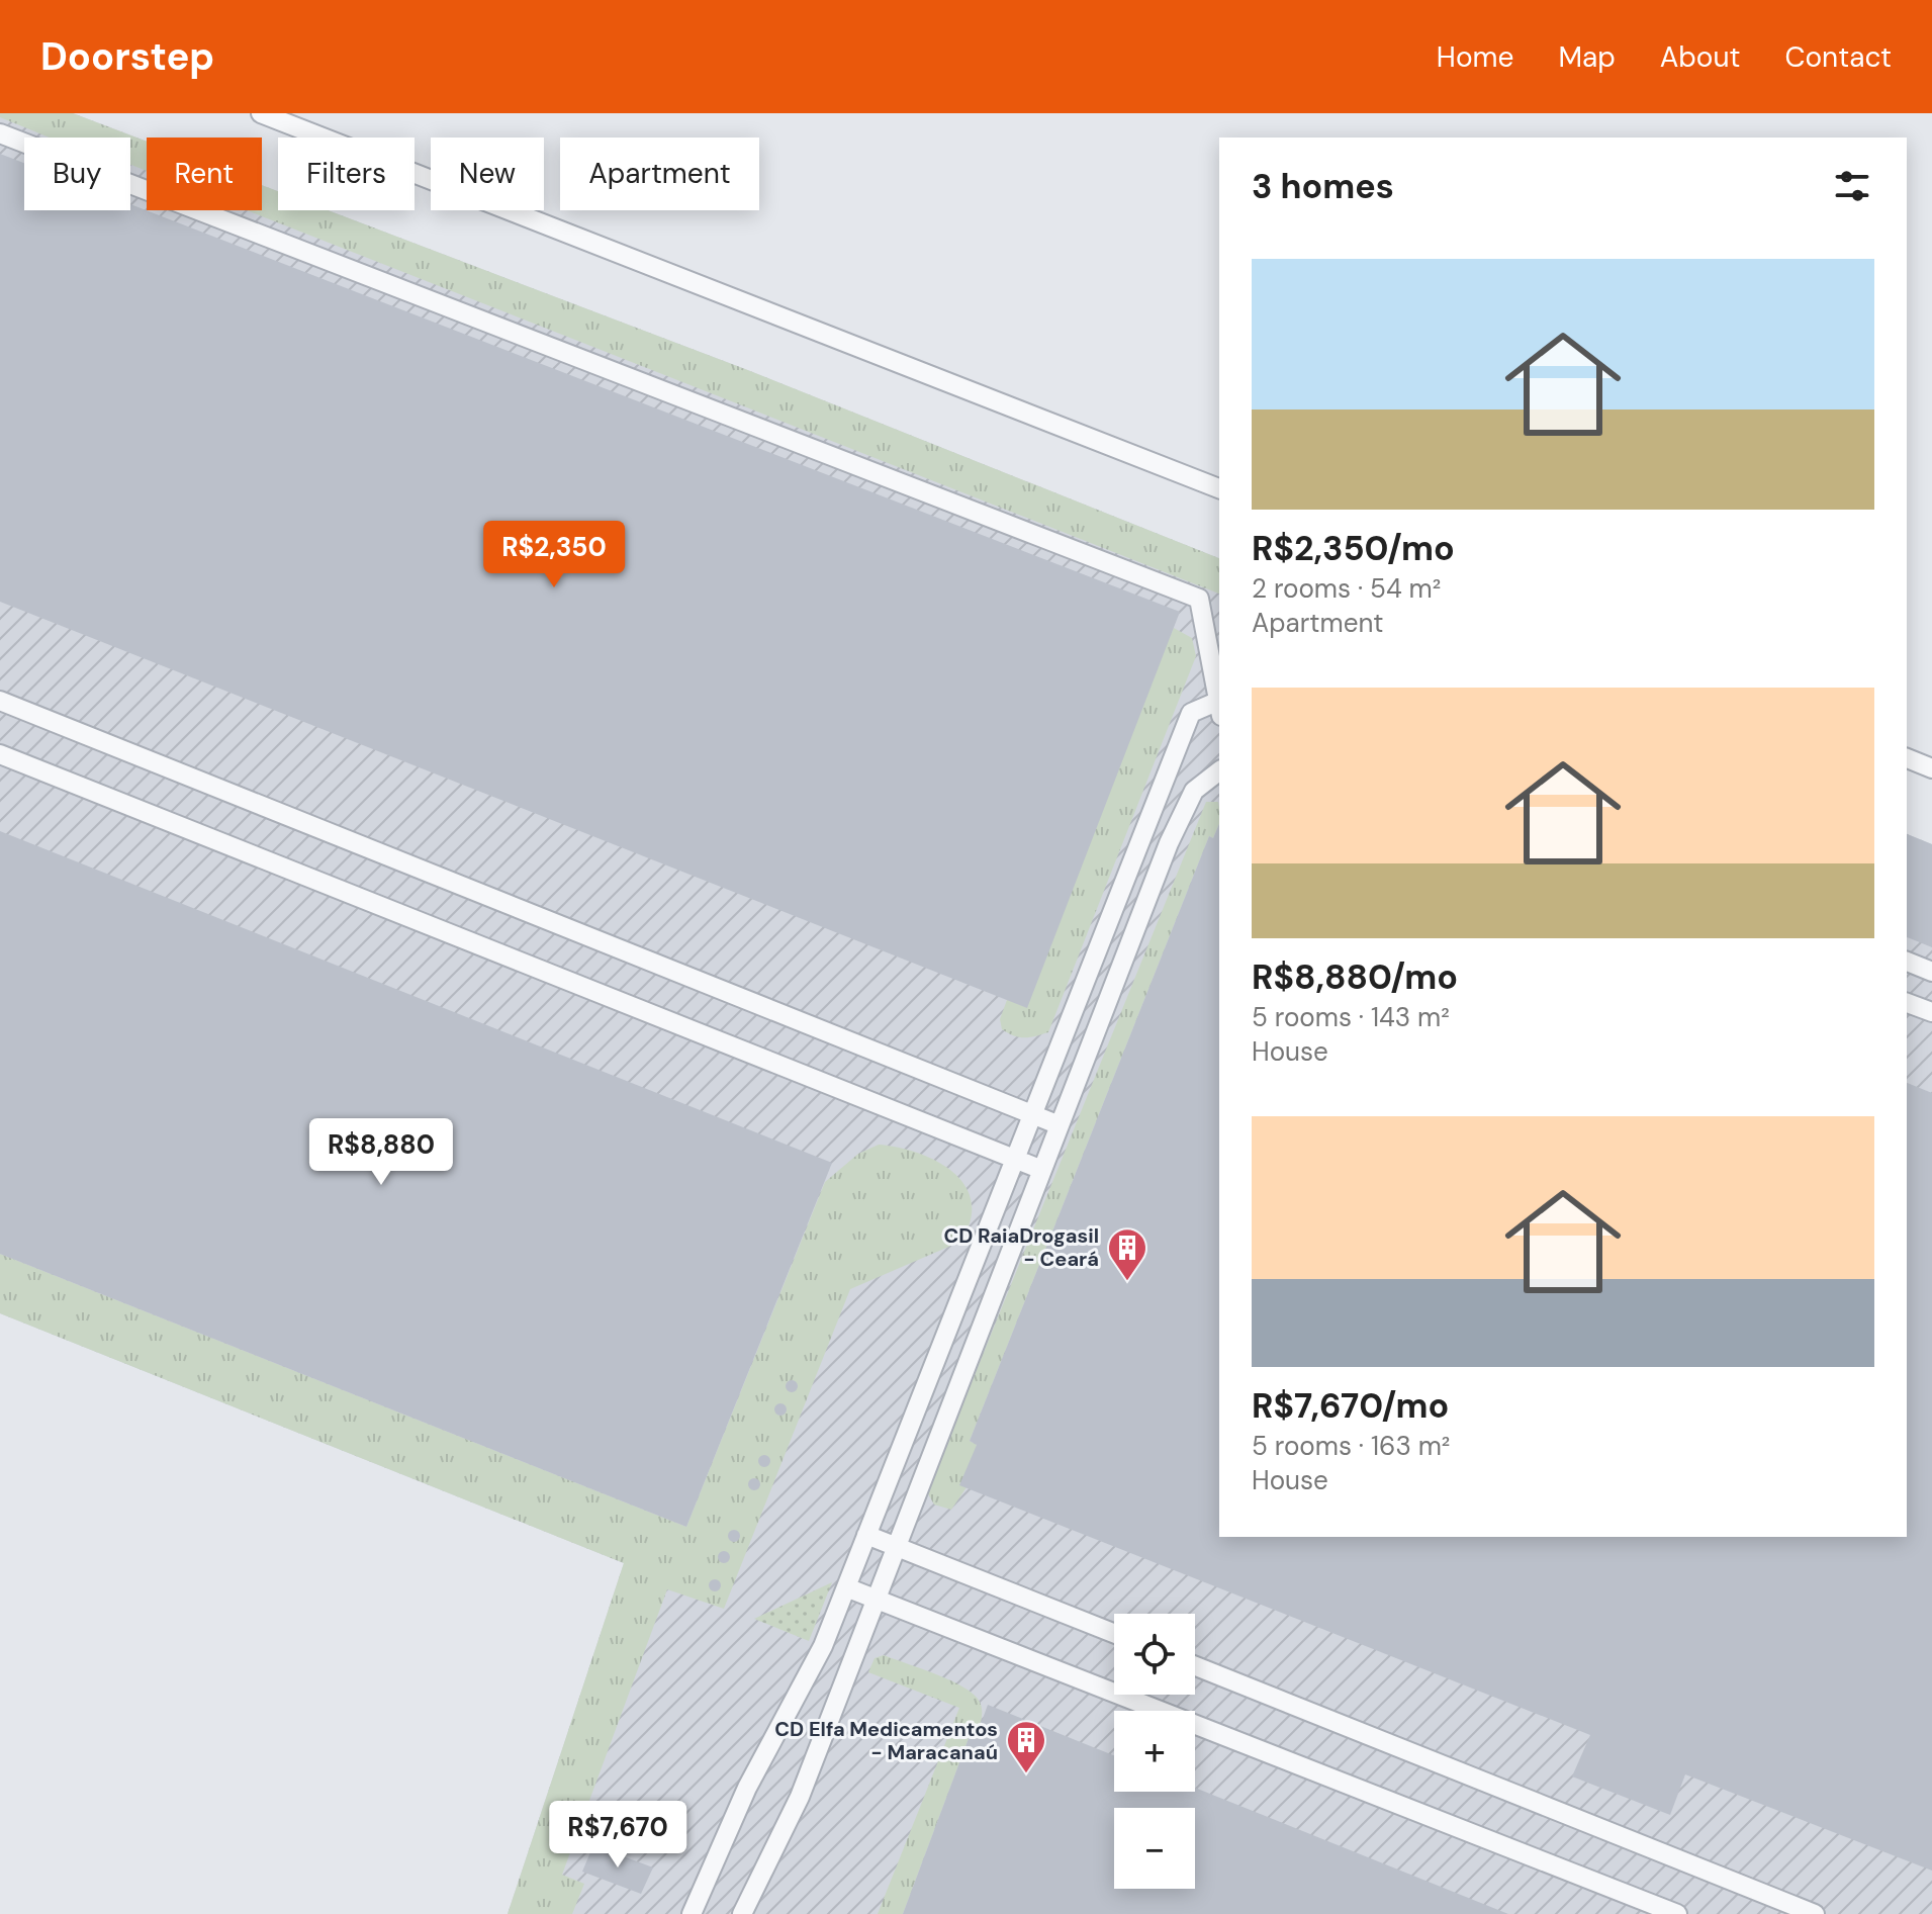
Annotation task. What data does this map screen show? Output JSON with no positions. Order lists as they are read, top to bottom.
{
  "places": {
    "building": ["CD RaiaDrogasil - Ceará", "CD Elfa Medicamentos - Maracanaú"]
  },
  "page": {
    "header": "Doorstep",
    "nav": [
      "Home",
      "Map",
      "About",
      "Contact"
    ],
    "chip": [
      "Buy",
      "Rent",
      "Filters",
      "New",
      "Apartment"
    ],
    "heading": "3 homes",
    "list": [
      {
        "name": "R$2,350/mo",
        "note": "2 rooms · 54 m² · Apartment"
      },
      {
        "name": "R$8,880/mo",
        "note": "5 rooms · 143 m² · House"
      },
      {
        "name": "R$7,670/mo",
        "note": "5 rooms · 163 m² · House"
      }
    ],
    "price": ["R$2,350", "R$8,880", "R$7,670"],
    "map_buttons": ["+", "−"]
  }
}
